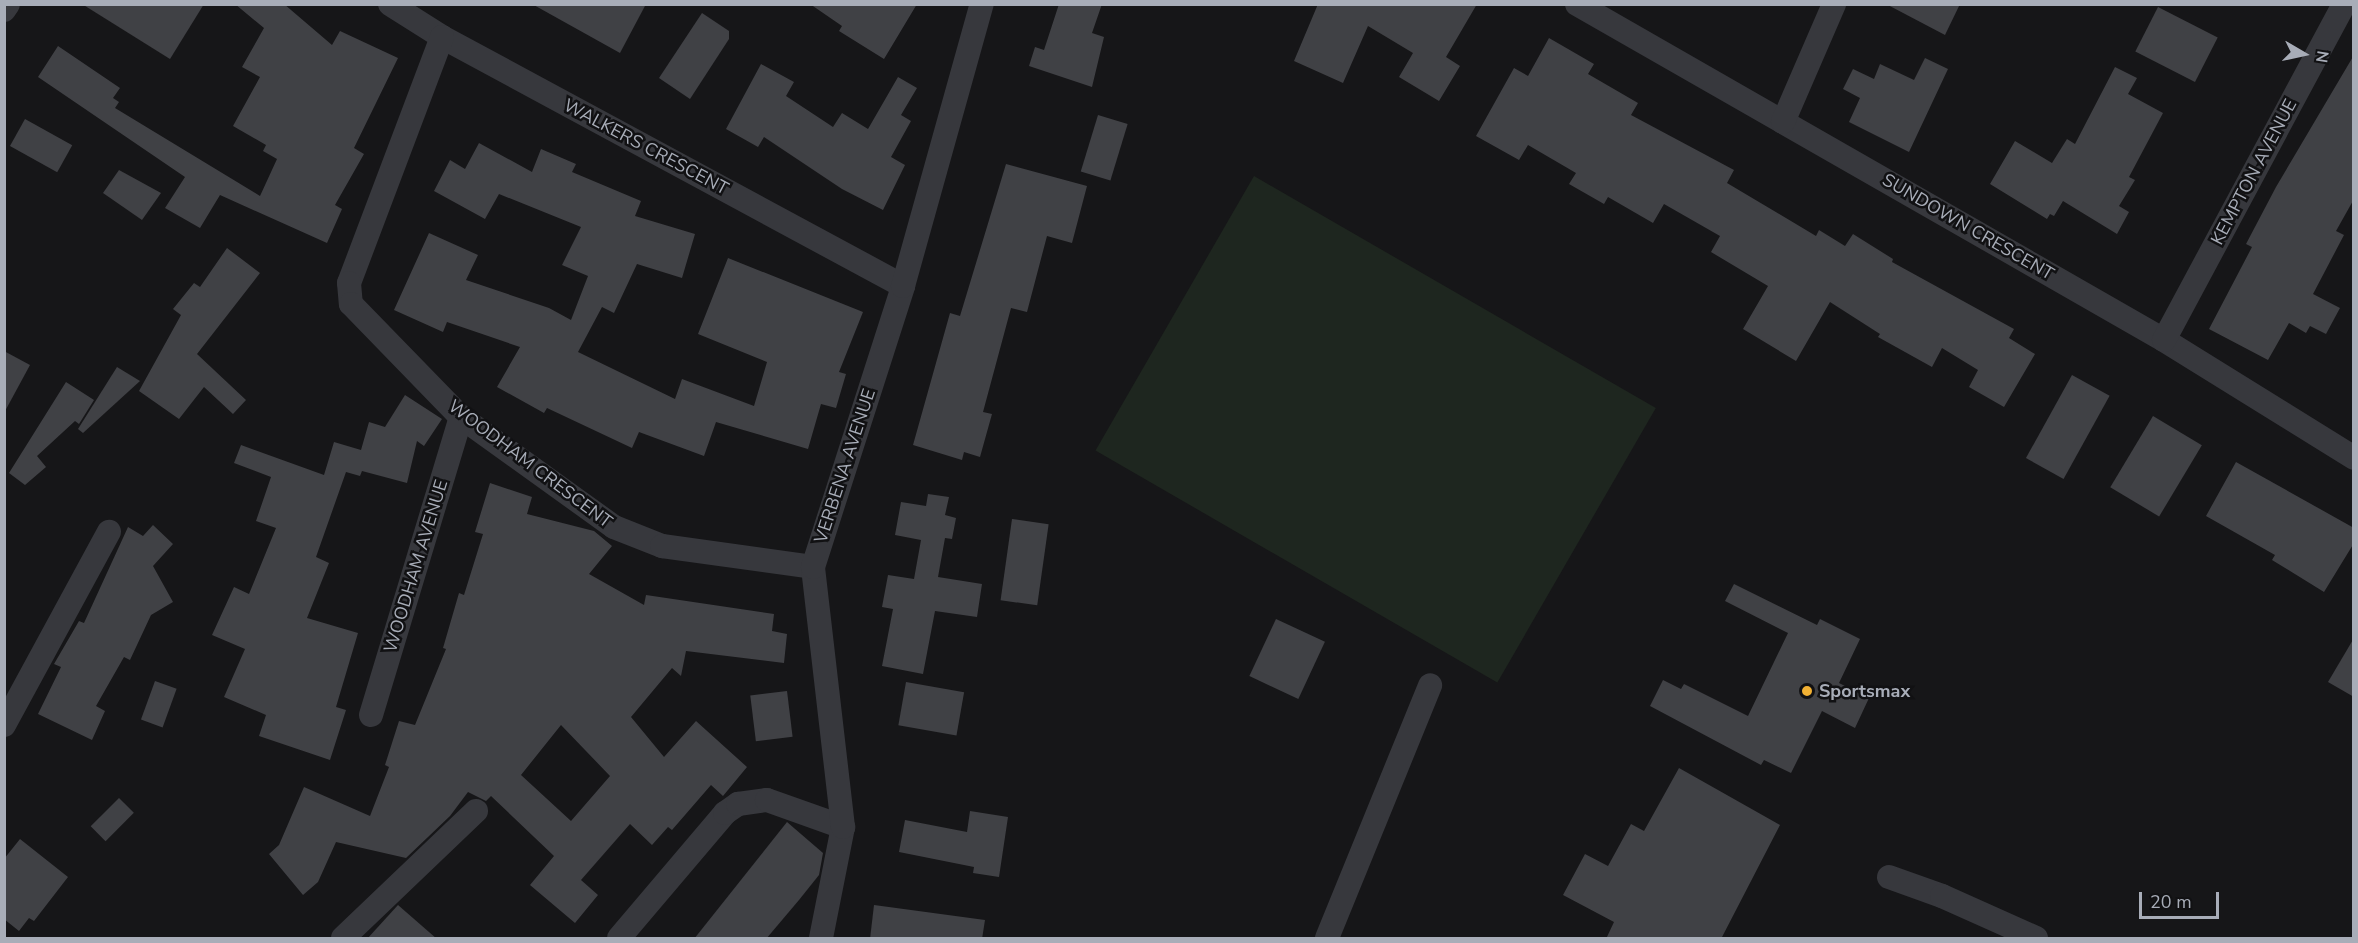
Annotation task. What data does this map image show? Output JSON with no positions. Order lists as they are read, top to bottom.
{
  "streets": {
    "street": [
      "WALKERS CRESCENT",
      "KEMPTON AVENUE",
      "SUNDOWN CRESCENT",
      "WOODHAM CRESCENT",
      "VERBENA AVENUE",
      "WOODHAM AVENUE"
    ]
  },
  "crossings": [
    ["WALKERS CRESCENT", "WOODHAM CRESCENT"],
    ["WALKERS CRESCENT", "VERBENA AVENUE"],
    ["KEMPTON AVENUE", "SUNDOWN CRESCENT"],
    ["WOODHAM CRESCENT", "VERBENA AVENUE"],
    ["WOODHAM CRESCENT", "WOODHAM AVENUE"]
  ],
  "places": ["Sportsmax"],
  "scale_bar": "20 m",
  "north": "right"
}
